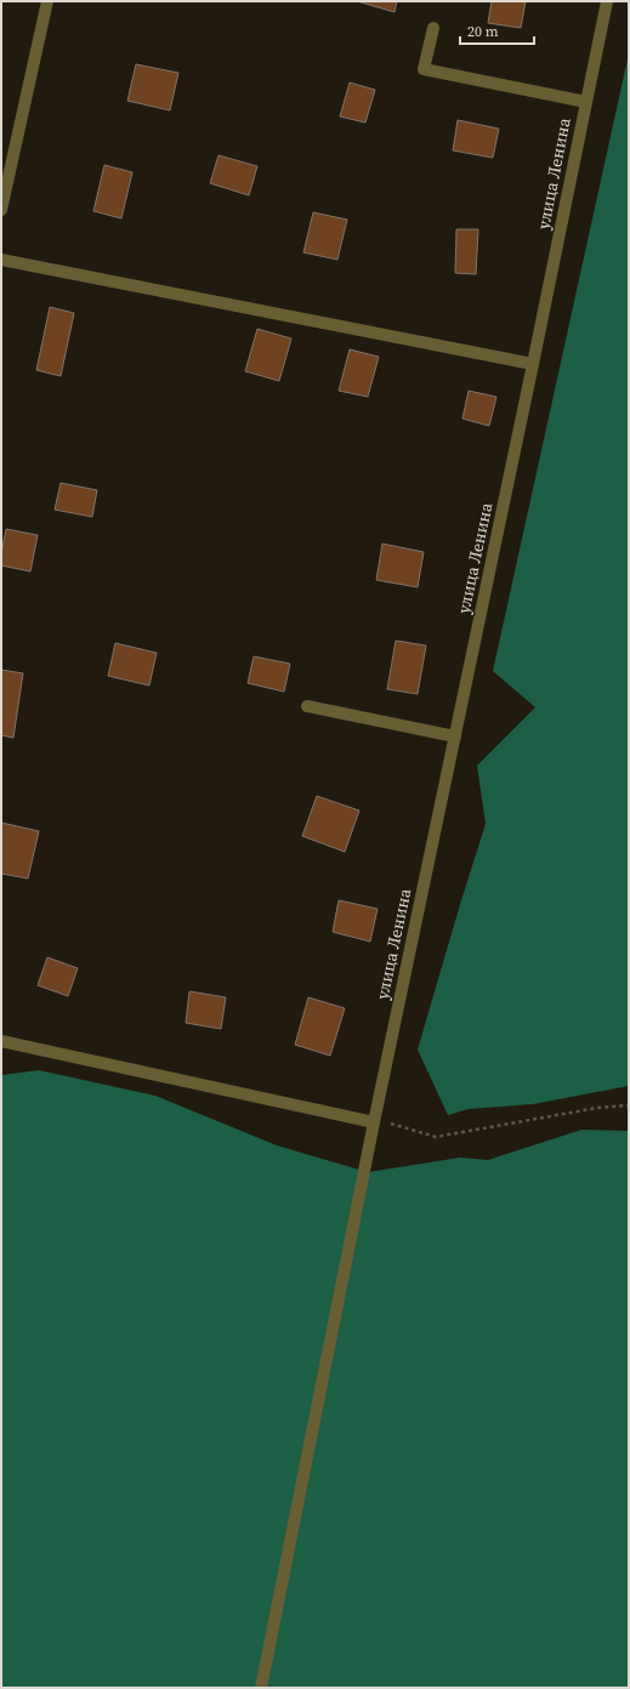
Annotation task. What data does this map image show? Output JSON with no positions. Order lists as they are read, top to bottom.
{
  "streets": {
    "street": ["улица Ленина"]
  },
  "scale_bar": "20 m"
}
